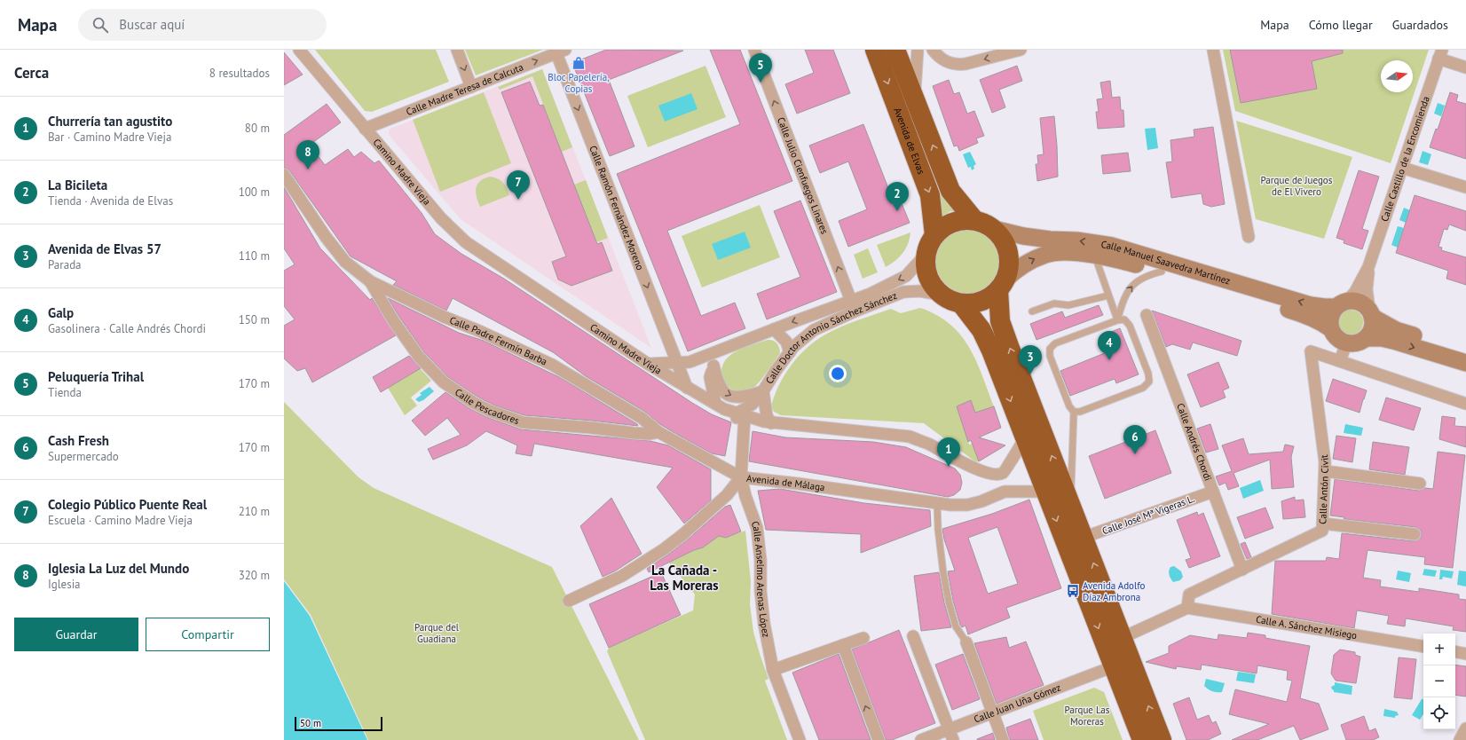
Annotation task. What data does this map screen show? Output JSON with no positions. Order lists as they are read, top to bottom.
{
  "streets": {
    "highway": ["Avenida de Elvas"],
    "main road": ["Calle Manuel Saavedra Martínez"],
    "street": [
      "Calle Madre Teresa de Calcuta",
      "Calle Castillo de la Encomienda",
      "Camino Madre Vieja",
      "Calle Julio Cienfuegos Linares",
      "Calle Ramón Fernández Moreno",
      "Calle Padre Fermín Barba",
      "Calle Doctor Antonio Sánchez Sánchez",
      "Calle Pescadores",
      "Calle Andrés Chordi",
      "Avenida de Málaga",
      "Calle Antón Civit",
      "Calle José Mª Vigeras L.",
      "Calle Anselmo Arenas López",
      "Calle A. Sánchez Misiego",
      "Calle Juan Uña Gómez"
    ]
  },
  "crossings": [
    ["Calle Madre Teresa de Calcuta", "Camino Madre Vieja"],
    ["Calle Madre Teresa de Calcuta", "Calle Ramón Fernández Moreno"],
    ["Avenida de Elvas", "Calle Manuel Saavedra Martínez"],
    ["Avenida de Elvas", "Calle Doctor Antonio Sánchez Sánchez"],
    ["Calle Castillo de la Encomienda", "Calle Manuel Saavedra Martínez"],
    ["Camino Madre Vieja", "Calle Ramón Fernández Moreno"],
    ["Camino Madre Vieja", "Calle Doctor Antonio Sánchez Sánchez"],
    ["Camino Madre Vieja", "Calle Anselmo Arenas López"],
    ["Calle Julio Cienfuegos Linares", "Calle Doctor Antonio Sánchez Sánchez"],
    ["Calle Ramón Fernández Moreno", "Calle Doctor Antonio Sánchez Sánchez"],
    ["Calle Manuel Saavedra Martínez", "Calle Doctor Antonio Sánchez Sánchez"],
    ["Calle Padre Fermín Barba", "Calle Pescadores"],
    ["Calle Padre Fermín Barba", "Avenida de Málaga"],
    ["Calle Padre Fermín Barba", "Calle Anselmo Arenas López"],
    ["Calle Doctor Antonio Sánchez Sánchez", "Calle Anselmo Arenas López"],
    ["Calle Andrés Chordi", "Calle Antón Civit"],
    ["Calle Andrés Chordi", "Calle José Mª Vigeras L."],
    ["Avenida de Málaga", "Calle Anselmo Arenas López"],
    ["Calle Antón Civit", "Calle A. Sánchez Misiego"]
  ],
  "one_way": ["Calle Madre Teresa de Calcuta", "Calle Julio Cienfuegos Linares", "Calle Ramón Fernández Moreno"],
  "districts": ["La Cañada - Las Moreras"],
  "parks": ["Parque de Juegos de El Vivero", "Parque del Guadiana", "Parque Las Moreras"],
  "places": {
    "shop": ["Bloc Papelería, Copias"],
    "bus stop": ["Avenida Adolfo Díaz Ambrona"]
  },
  "scale_bar": "50 m",
  "north": "right",
  "page": {
    "header": "Mapa",
    "search": "Buscar aquí",
    "nav": ["Mapa", "Cómo llegar", "Guardados"],
    "heading": ["Cerca", "8 resultados"],
    "pins": [
      "5",
      "8",
      "7",
      "2",
      "4",
      "3",
      "6",
      "1"
    ],
    "list": [
      {
        "mark": "1",
        "name": "Churrería tan agustito",
        "note": "Bar · Camino Madre Vieja",
        "value": "80 m"
      },
      {
        "mark": "2",
        "name": "La Bicileta",
        "note": "Tienda · Avenida de Elvas",
        "value": "100 m"
      },
      {
        "mark": "3",
        "name": "Avenida de Elvas 57",
        "note": "Parada",
        "value": "110 m"
      },
      {
        "mark": "4",
        "name": "Galp",
        "note": "Gasolinera · Calle Andrés Chordi",
        "value": "150 m"
      },
      {
        "mark": "5",
        "name": "Peluquería Trihal",
        "note": "Tienda",
        "value": "170 m"
      },
      {
        "mark": "6",
        "name": "Cash Fresh",
        "note": "Supermercado",
        "value": "170 m"
      },
      {
        "mark": "7",
        "name": "Colegio Público Puente Real",
        "note": "Escuela · Camino Madre Vieja",
        "value": "210 m"
      },
      {
        "mark": "8",
        "name": "Iglesia La Luz del Mundo",
        "note": "Iglesia",
        "value": "320 m"
      }
    ],
    "buttons": ["Guardar", "Compartir"],
    "map_buttons": ["+", "−"],
    "scale": "50 m"
  }
}
